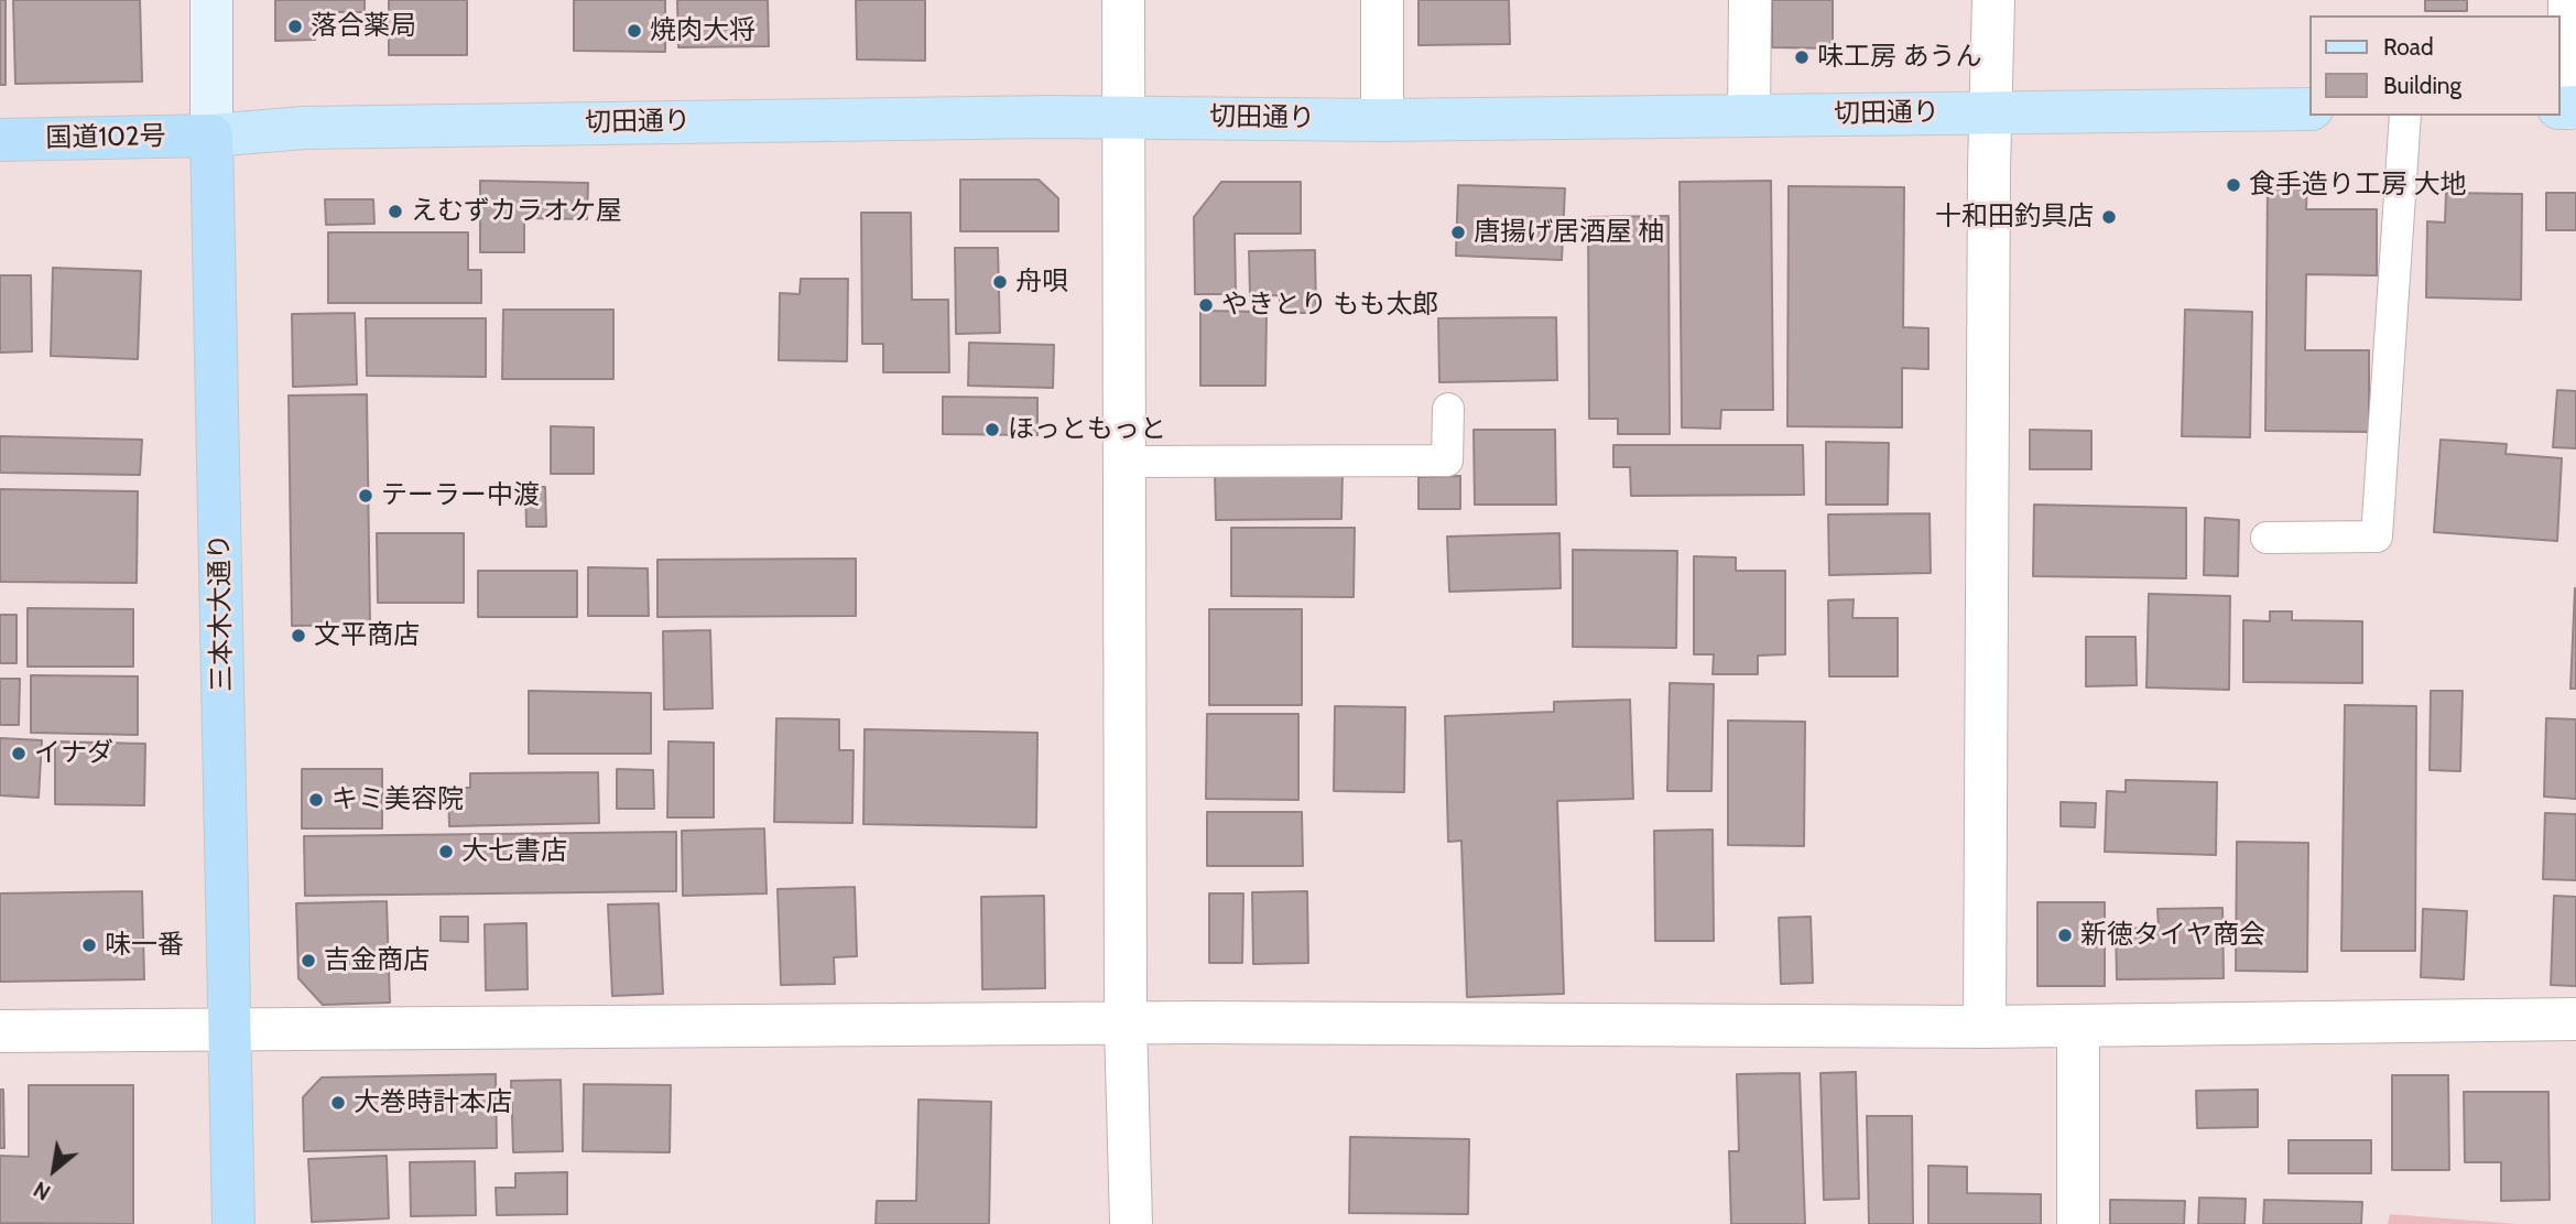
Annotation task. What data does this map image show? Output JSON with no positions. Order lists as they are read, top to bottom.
{
  "streets": {
    "highway": ["国道102号", "三本木大通り"],
    "main road": ["切田通り"]
  },
  "crossings": [
    ["切田通り", "国道102号"],
    ["切田通り", "三本木大通り"],
    ["国道102号", "三本木大通り"]
  ],
  "places": [
    "落合薬局",
    "焼肉大将",
    "味工房 あうん",
    "食手造り工房 大地",
    "えむずカラオケ屋",
    "十和田釣具店",
    "唐揚げ居酒屋 柚",
    "舟唄",
    "やきとり もも太郎",
    "ほっともっと",
    "テーラー中渡",
    "文平商店",
    "イナダ",
    "キミ美容院",
    "大七書店",
    "新徳タイヤ商会",
    "味一番",
    "吉金商店",
    "大巻時計本店"
  ],
  "legend": ["Road", "Building"],
  "north": "bottom left"
}
